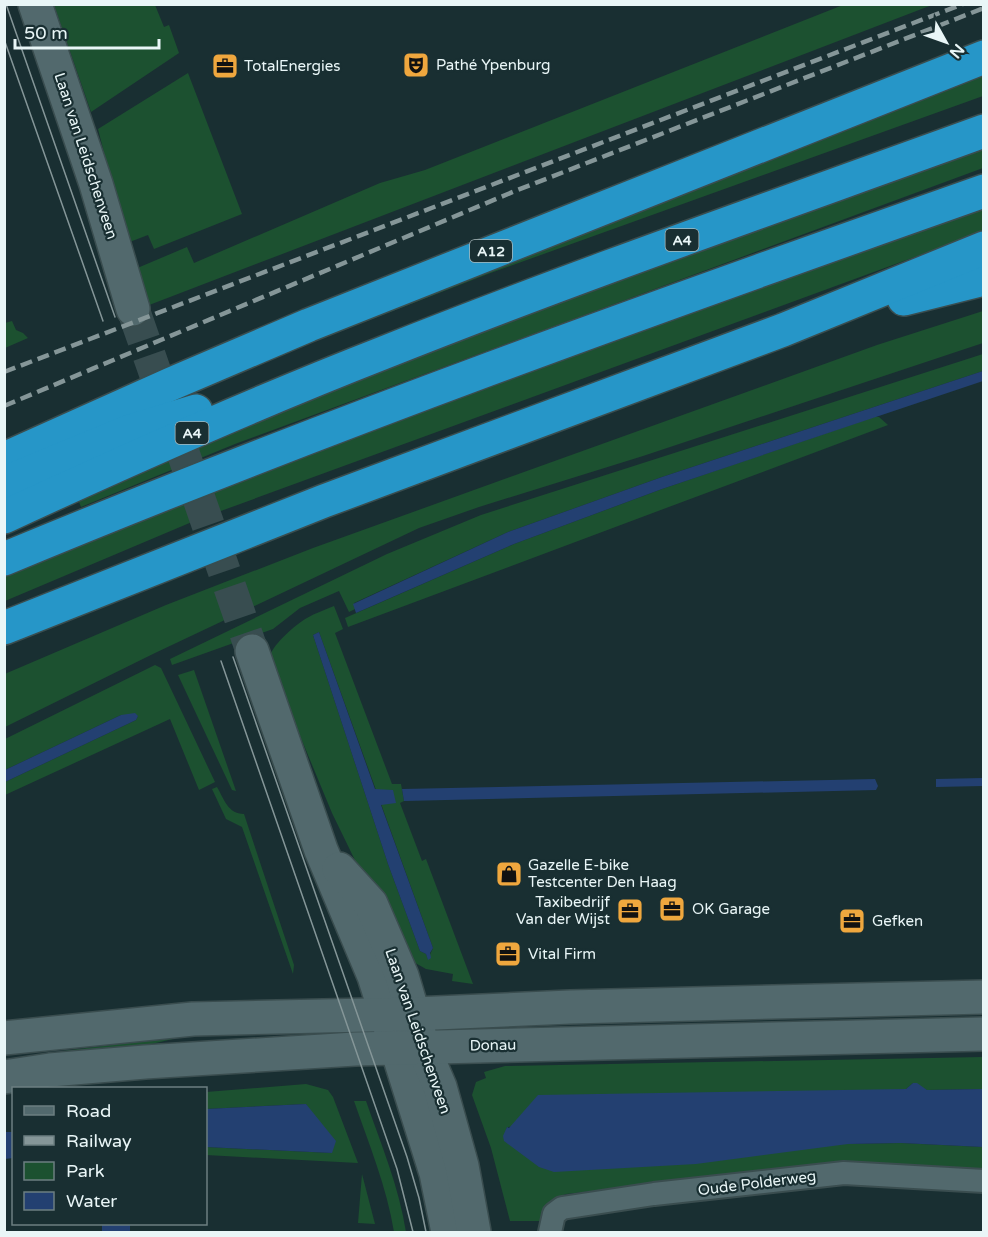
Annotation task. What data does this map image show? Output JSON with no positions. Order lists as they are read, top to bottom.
{
  "streets": {
    "highway": ["A4", "A12"],
    "main road": ["Laan van Leidschenveen", "Donau"],
    "street": ["Oude Polderweg"]
  },
  "crossings": [
    ["Laan van Leidschenveen", "Donau"]
  ],
  "places": {
    "theatre": ["Pathé Ypenburg"],
    "office": [
      "TotalEnergies",
      "OK Garage",
      "Taxibedrijf Van der Wijst",
      "Gefken",
      "Vital Firm"
    ],
    "shop": ["Gazelle E-bike Testcenter Den Haag"]
  },
  "legend": [
    "Road",
    "Railway",
    "Park",
    "Water"
  ],
  "scale_bar": "50 m",
  "north": "bottom right"
}
